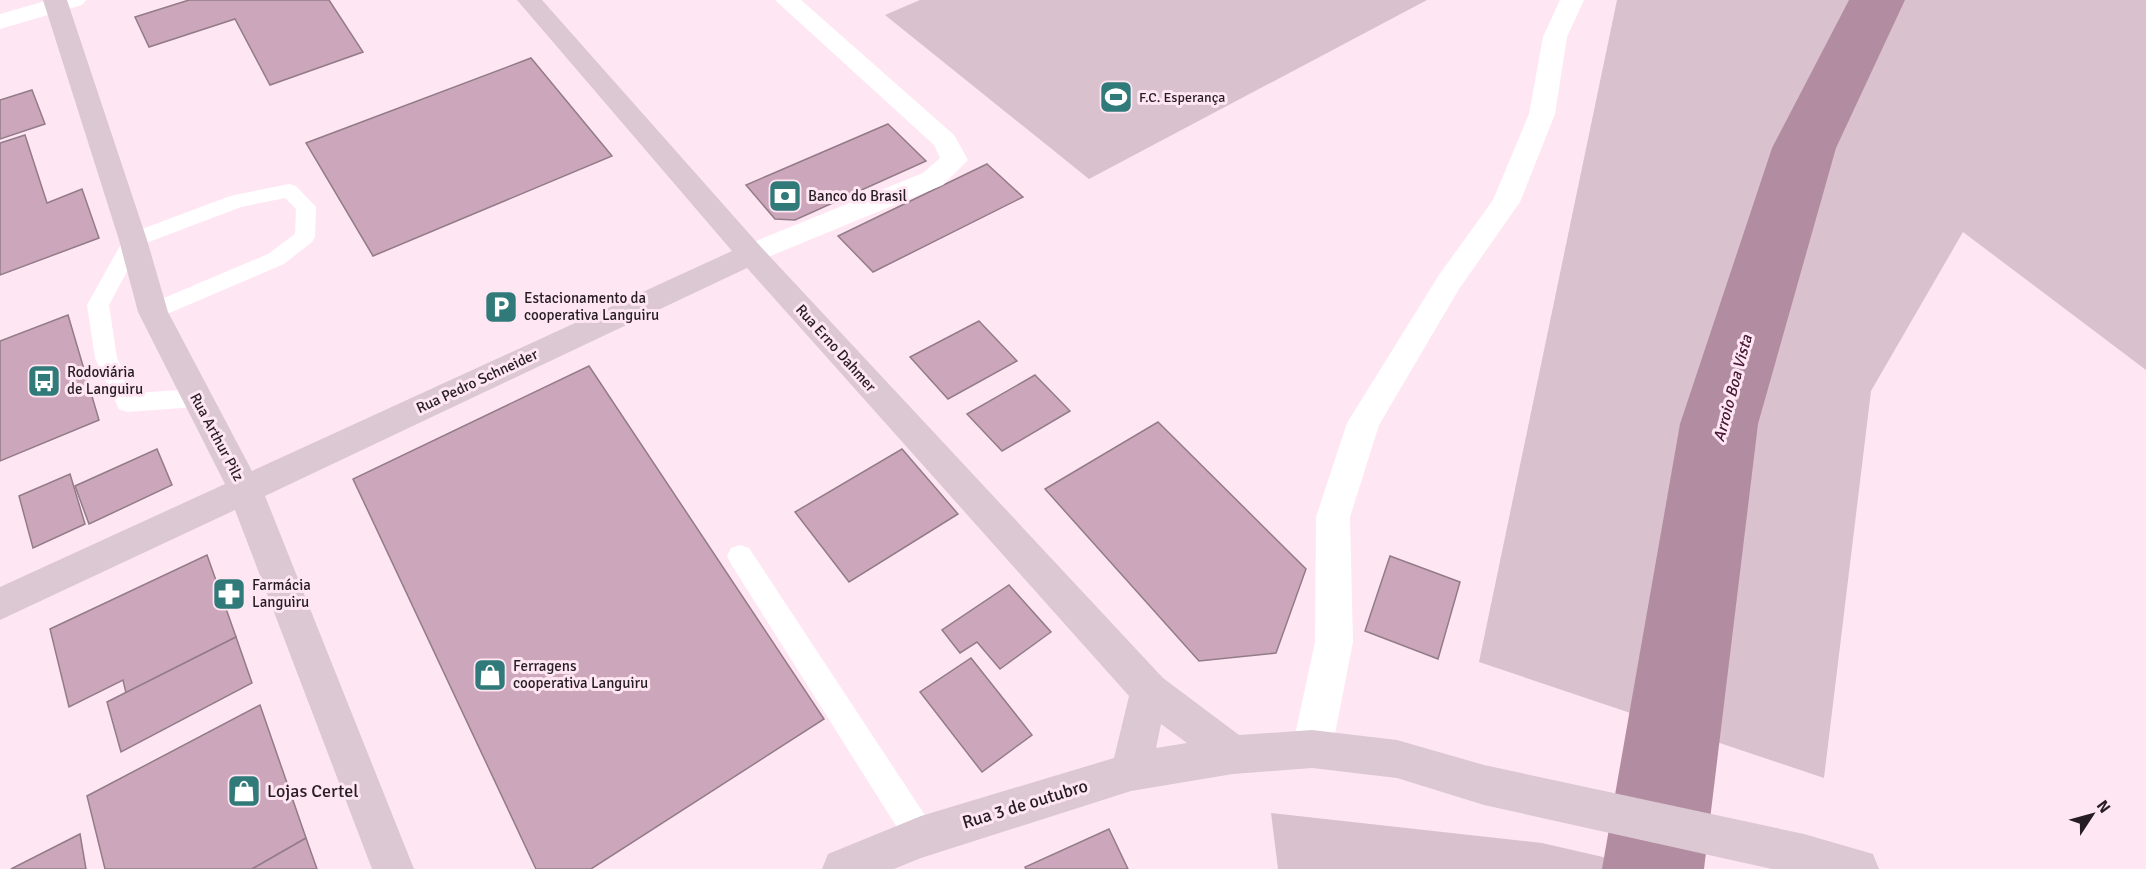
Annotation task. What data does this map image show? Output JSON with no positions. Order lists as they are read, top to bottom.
{
  "streets": {
    "main road": [
      "Rua Erno Dahmer",
      "Rua Pedro Schneider",
      "Rua Arthur Pilz",
      "Rua 3 de outubro"
    ]
  },
  "crossings": [
    ["Rua Erno Dahmer", "Rua Pedro Schneider"],
    ["Rua Erno Dahmer", "Rua 3 de outubro"],
    ["Rua Pedro Schneider", "Rua Arthur Pilz"]
  ],
  "water": ["Arroio Boa Vista"],
  "places": {
    "sports": ["F.C. Esperança"],
    "bank": ["Banco do Brasil"],
    "parking": ["Estacionamento da cooperativa Languiru"],
    "bus stop": ["Rodoviária de Languiru"],
    "pharmacy": ["Farmácia Languiru"],
    "shop": ["Ferragens cooperativa Languiru", "Lojas Certel"]
  },
  "north": "top right"
}
